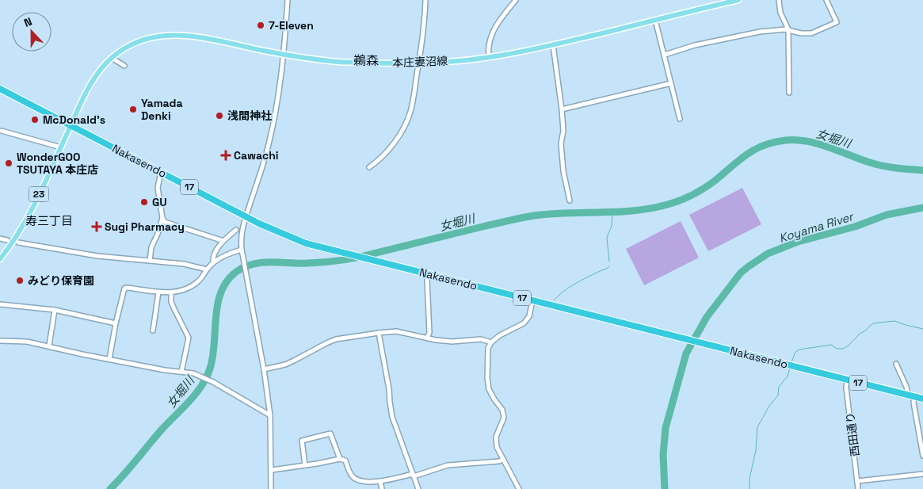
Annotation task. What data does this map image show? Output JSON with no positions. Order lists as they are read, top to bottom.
{
  "streets": {
    "highway": ["Nakasendo", "17"],
    "main road": ["本庄妻沼線", "23"],
    "street": ["西田通り"]
  },
  "crossings": [
    ["本庄妻沼線", "Nakasendo"],
    ["本庄妻沼線", "23"],
    ["Nakasendo", "23"],
    ["Nakasendo", "西田通り"]
  ],
  "districts": ["鵜森", "寿三丁目"],
  "water": ["女堀川", "Koyama River"],
  "places": {
    "other": [
      "7-Eleven",
      "Yamada Denki",
      "浅間神社",
      "McDonald's",
      "WonderGOO TSUTAYA 本庄店",
      "GU",
      "みどり保育園"
    ],
    "health": ["Cawachi", "Sugi Pharmacy"]
  },
  "north": "top"
}
